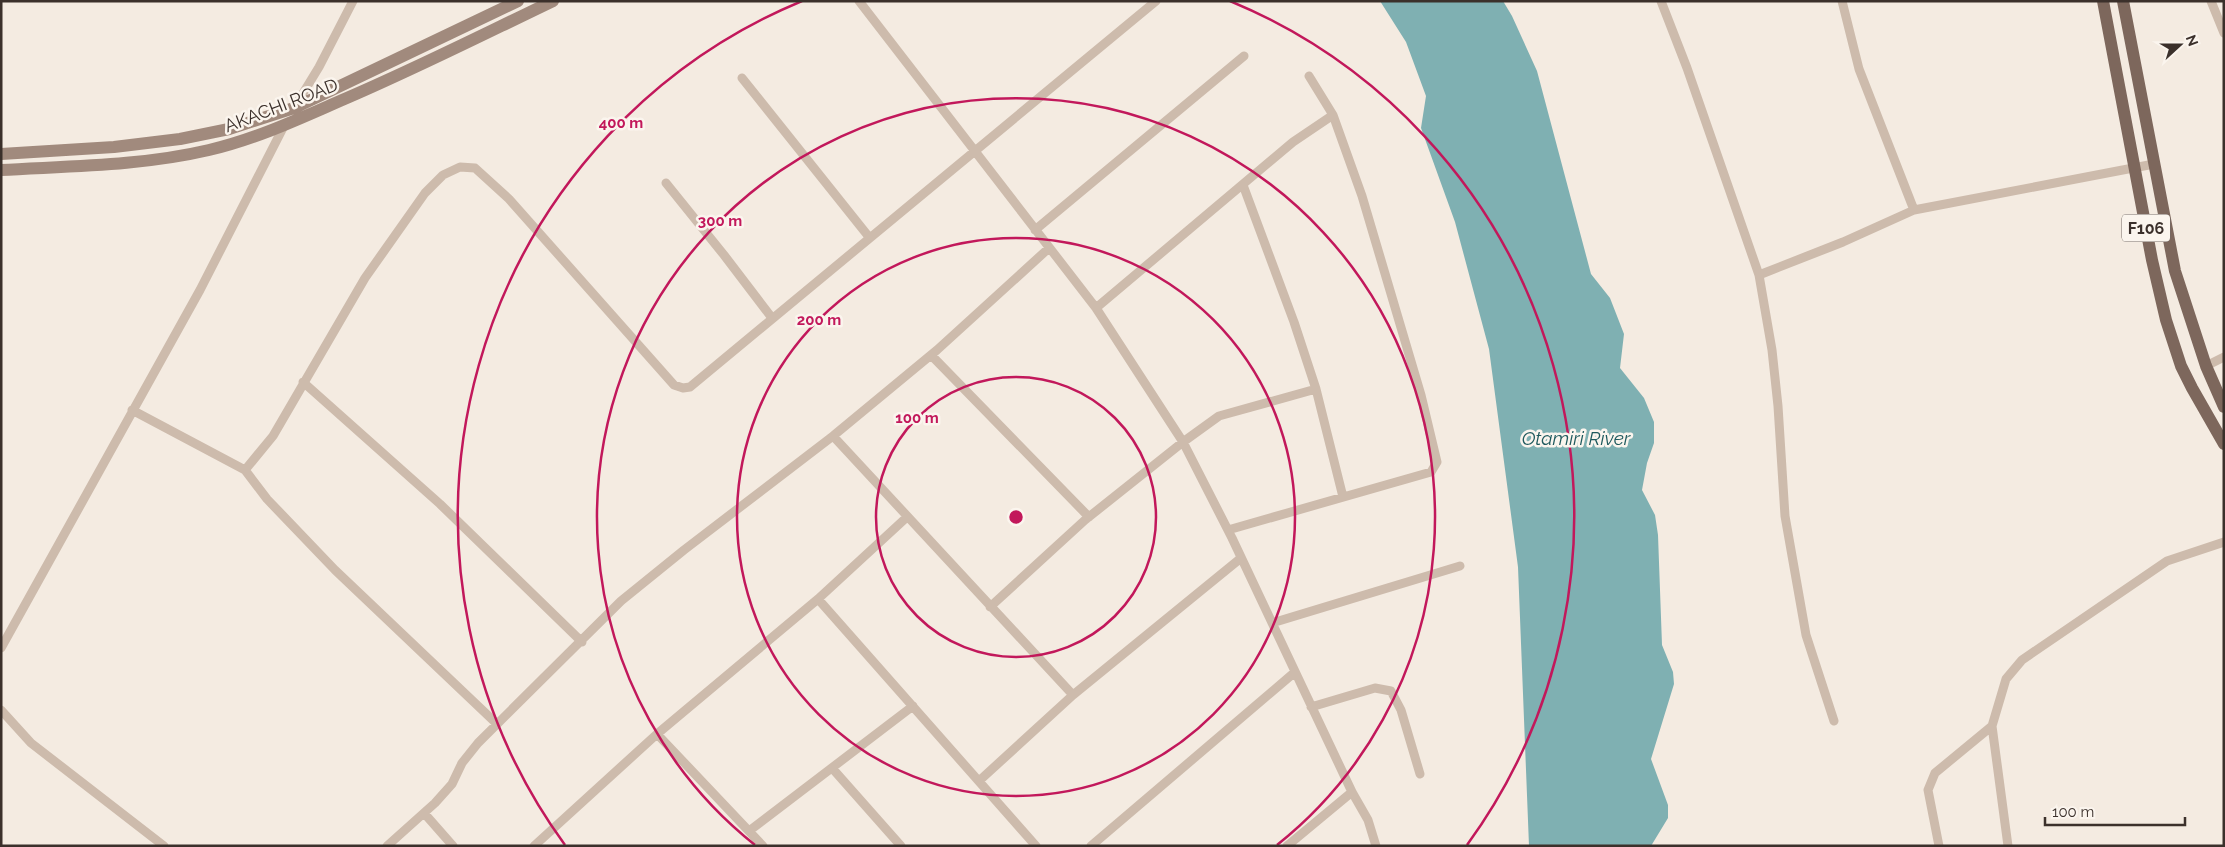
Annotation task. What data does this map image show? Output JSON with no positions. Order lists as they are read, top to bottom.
{
  "streets": {
    "main road": ["AKACHI ROAD", "F106"]
  },
  "water": ["Otamiri River"],
  "scale_bar": "100 m",
  "north": "right",
  "rings": [
    "400 m",
    "300 m",
    "200 m",
    "100 m"
  ]
}
